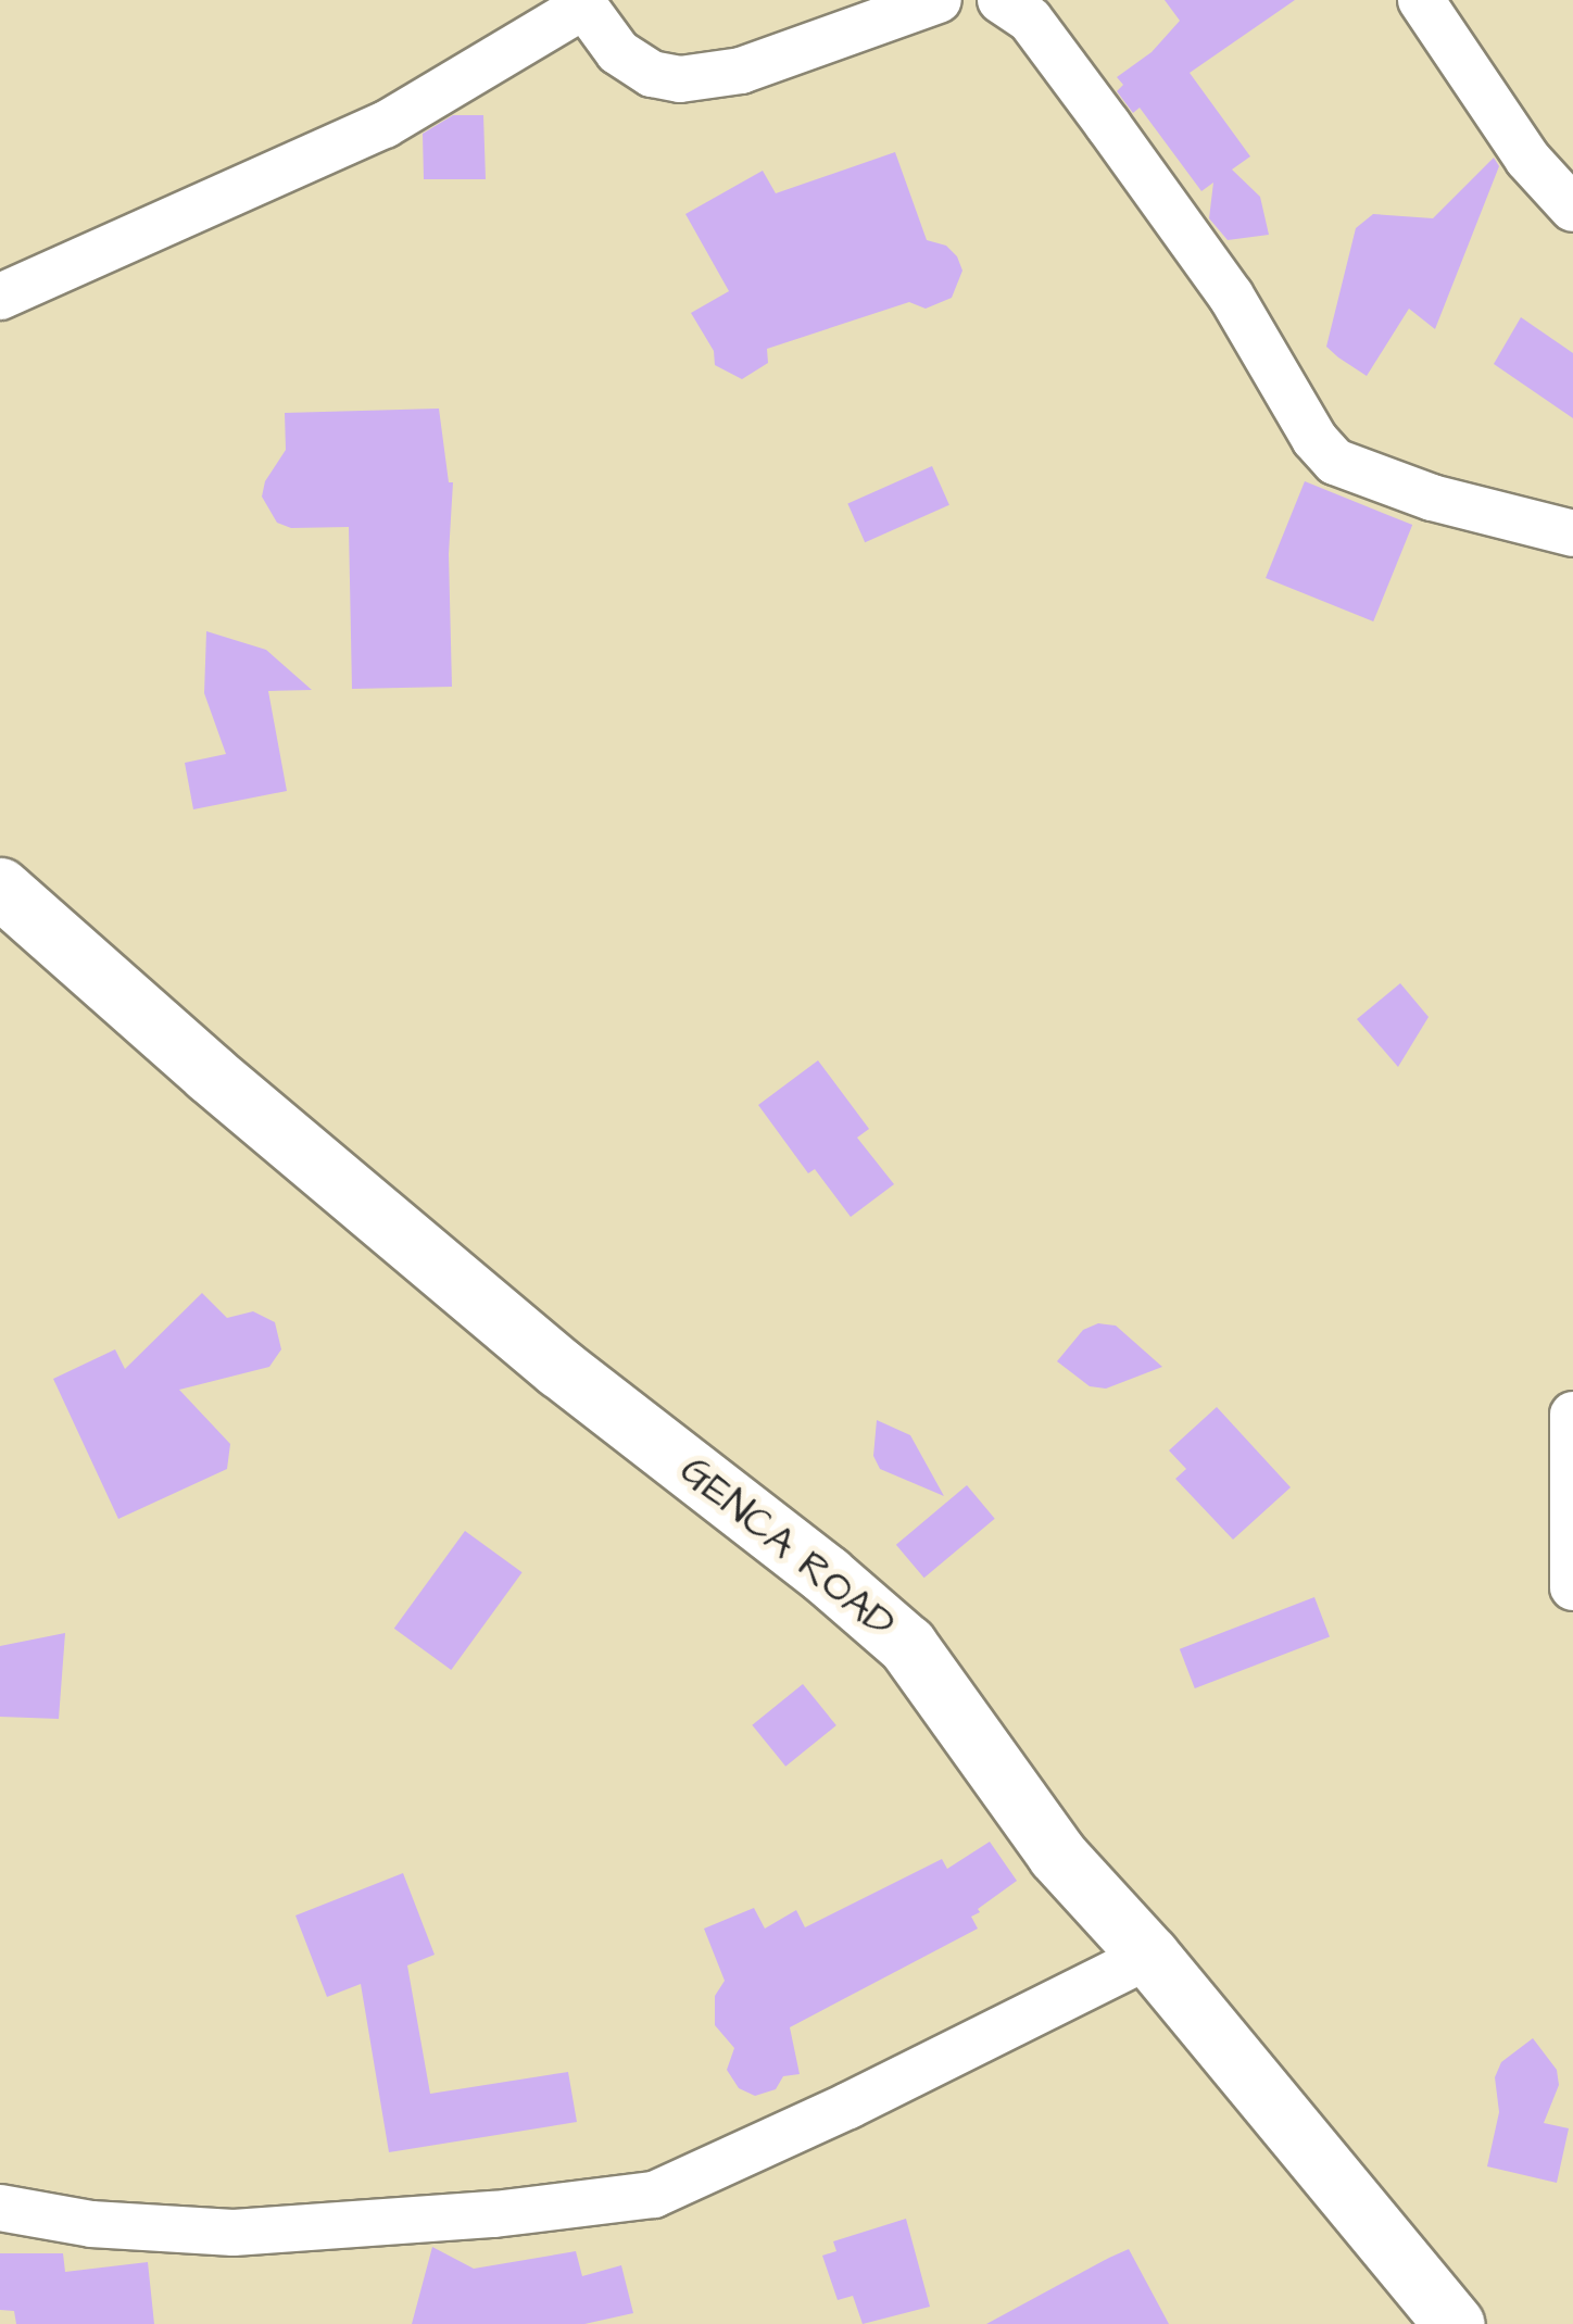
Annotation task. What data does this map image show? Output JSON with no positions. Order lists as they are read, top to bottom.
{
  "streets": {
    "street": ["GENCA ROAD"]
  }
}
